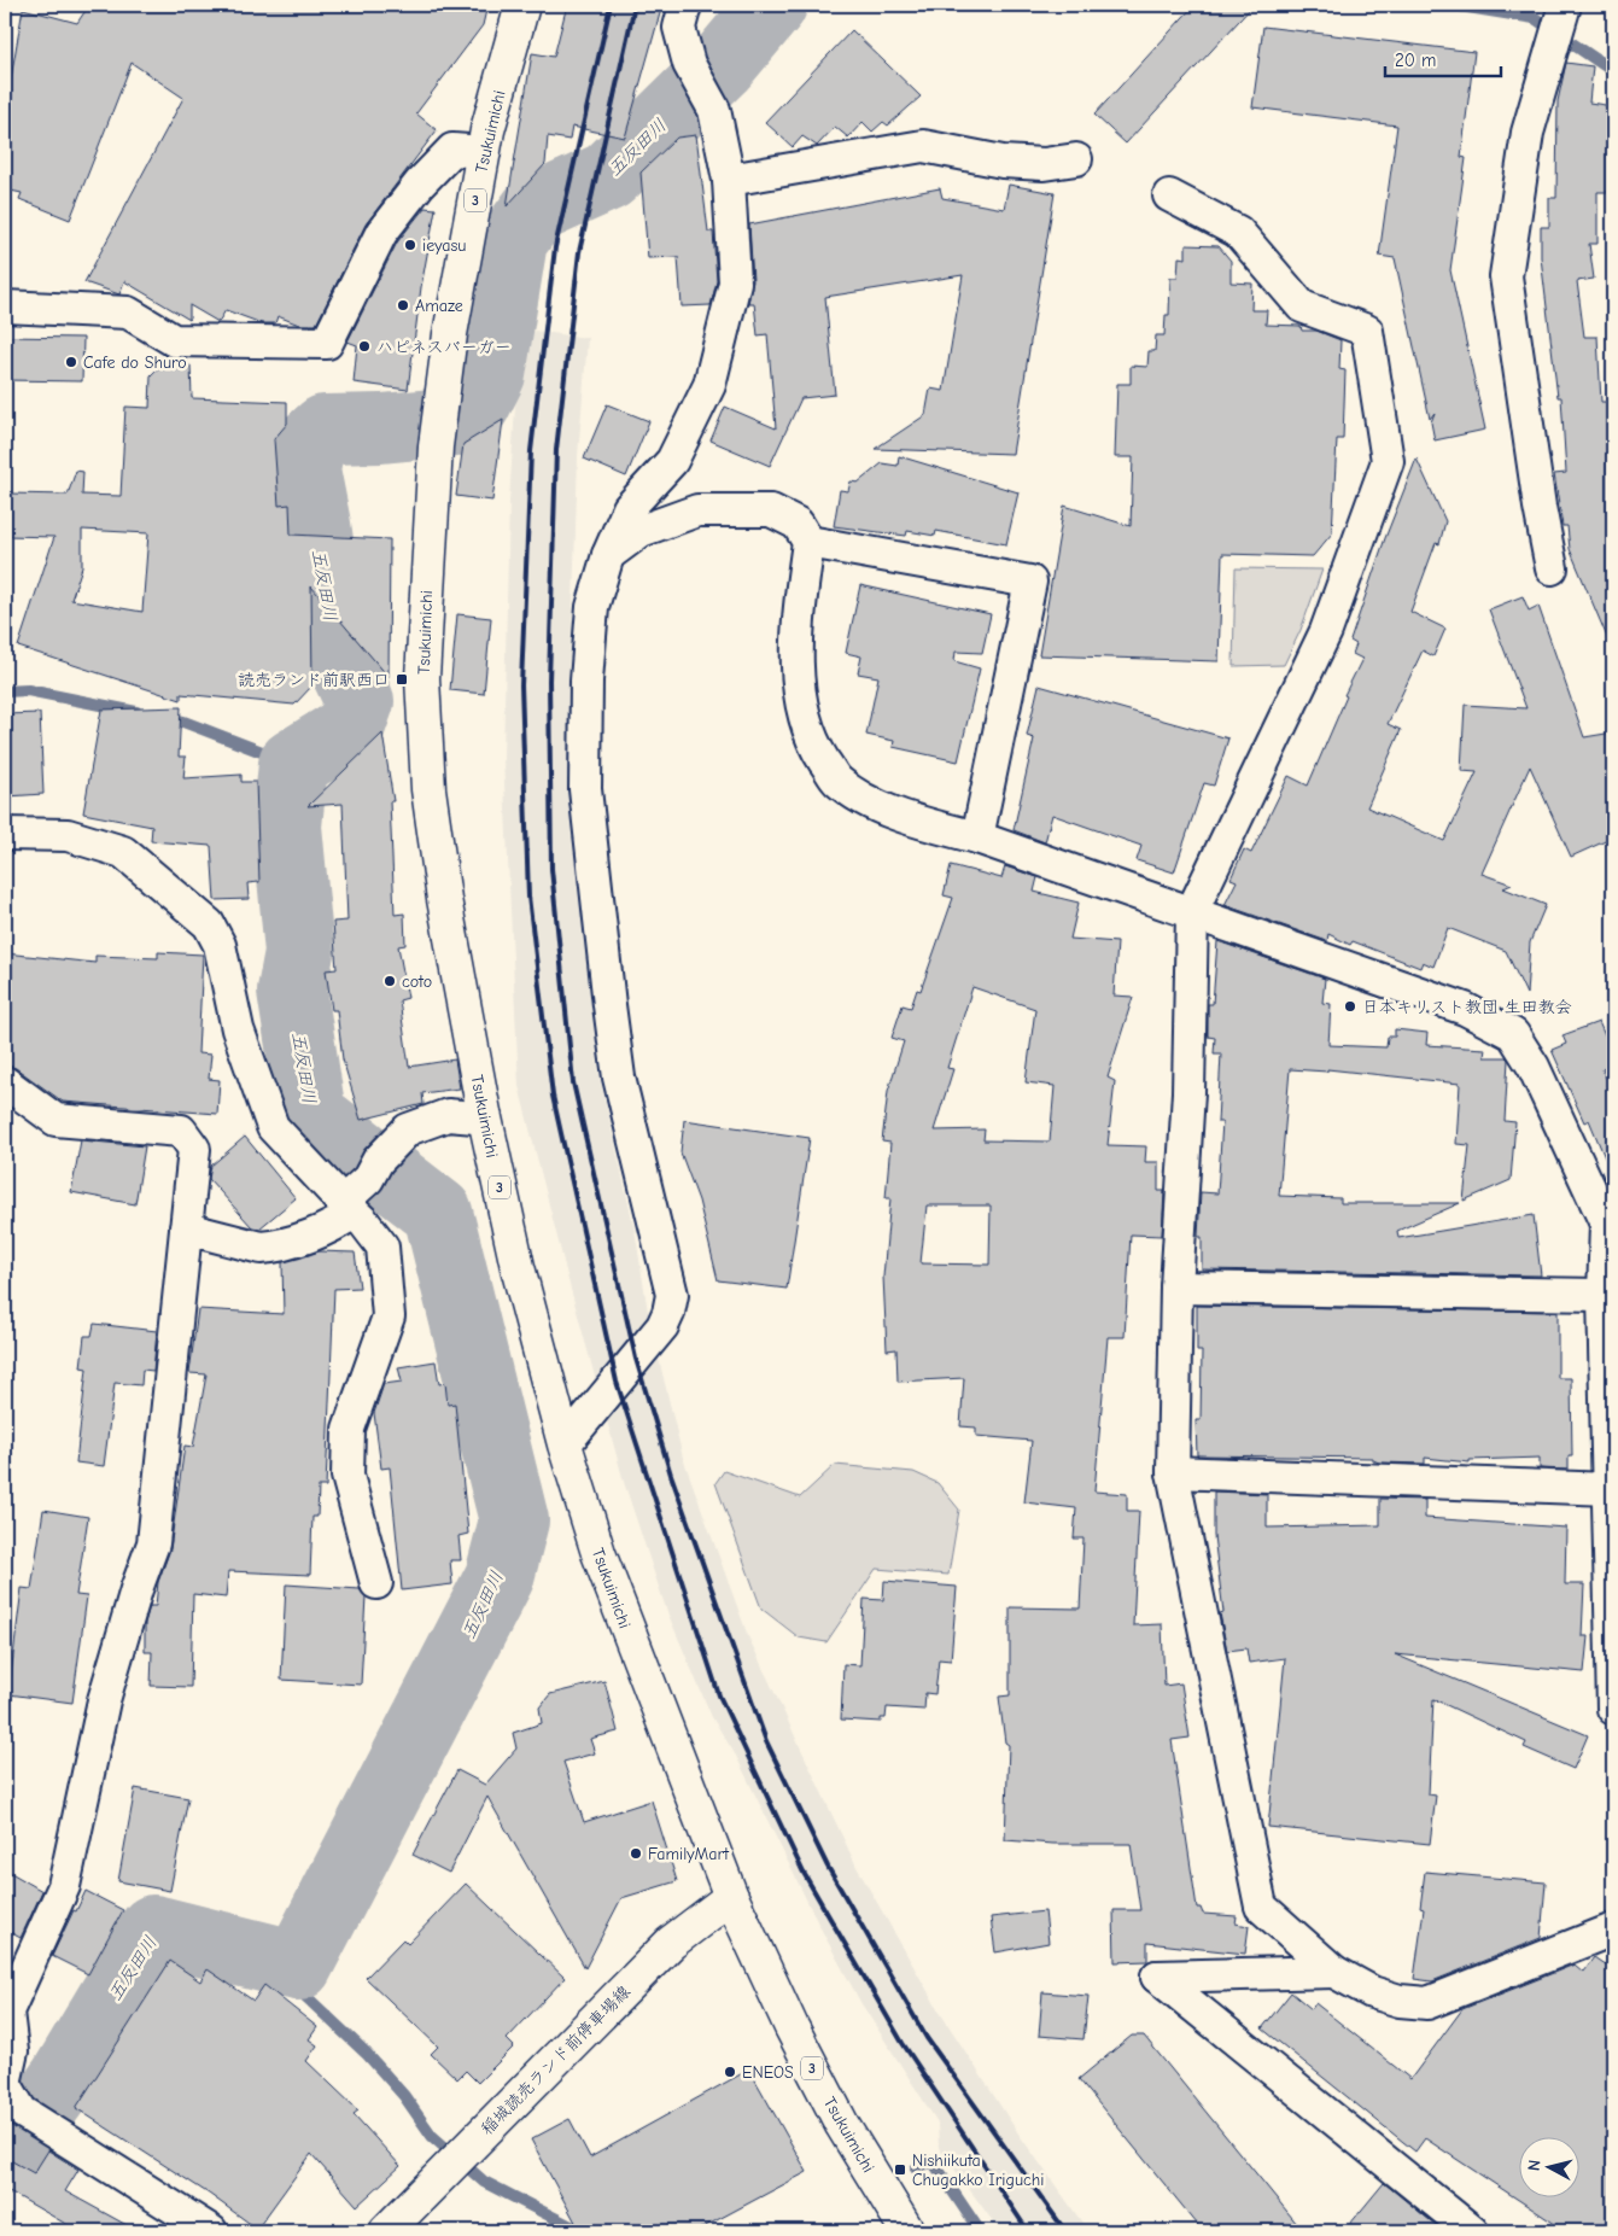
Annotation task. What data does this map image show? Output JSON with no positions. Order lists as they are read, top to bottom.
{
  "streets": {
    "main road": ["Tsukuimichi", "3", "稲城読売ランド前停車場線"]
  },
  "crossings": [
    ["Tsukuimichi", "稲城読売ランド前停車場線"]
  ],
  "water": ["五反田川"],
  "places": {
    "other": [
      "ieyasu",
      "Amaze",
      "ハピネスバーガー",
      "Cafe do Shuro",
      "coto",
      "日本キリスト教団 生田教会",
      "FamilyMart",
      "ENEOS"
    ],
    "transit": ["読売ランド前駅西口", "Nishiikuta Chugakko Iriguchi"]
  },
  "scale_bar": "20 m",
  "north": "left"
}
